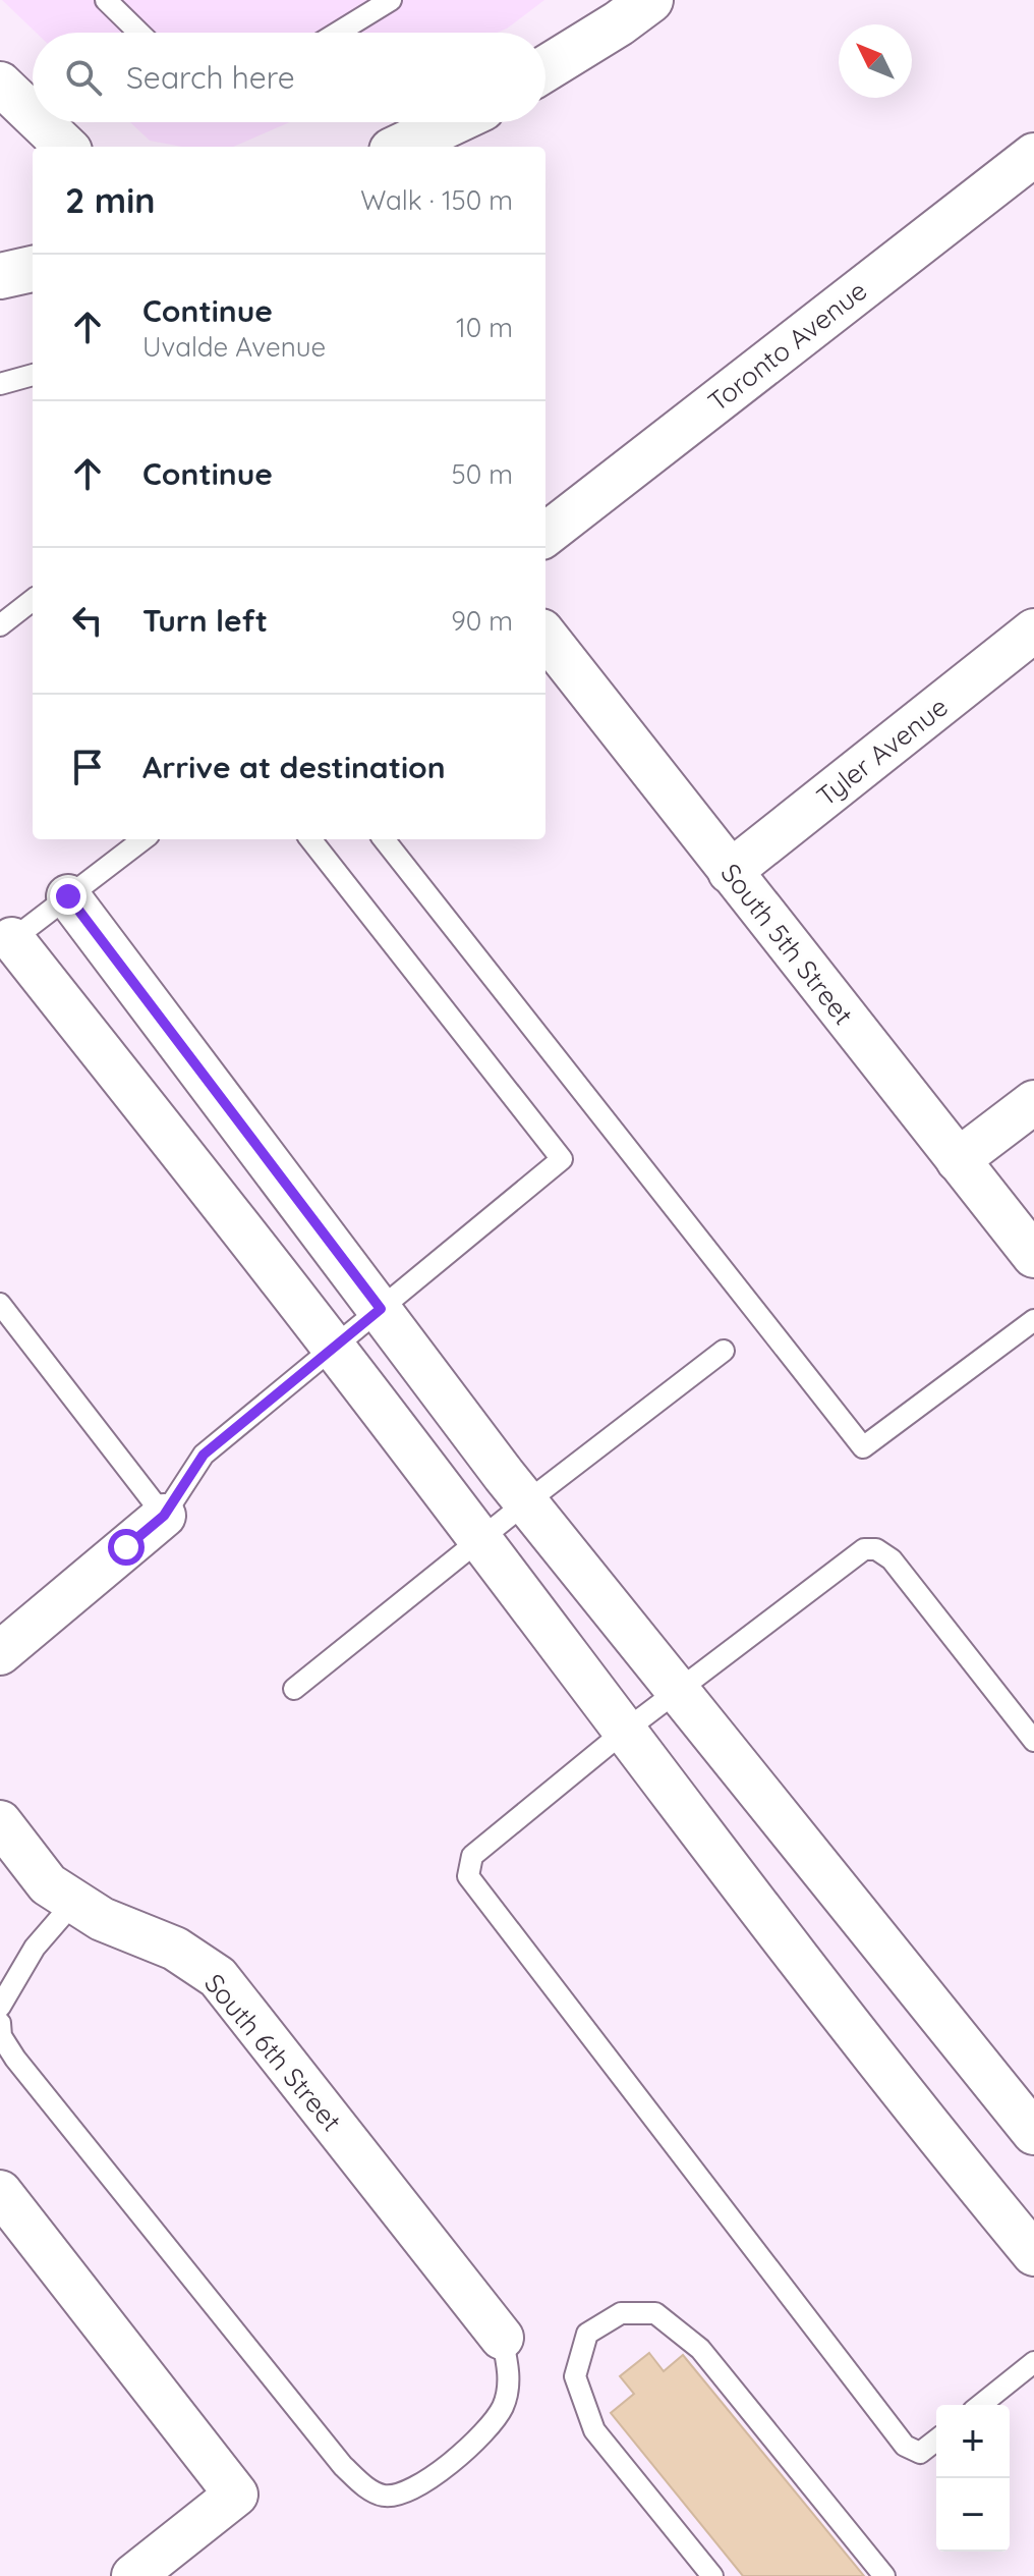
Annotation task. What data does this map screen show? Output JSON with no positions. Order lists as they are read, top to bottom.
{
  "streets": {
    "street": [
      "Toronto Avenue",
      "Tyler Avenue",
      "South 5th Street",
      "South 6th Street"
    ]
  },
  "crossings": [
    ["Tyler Avenue", "South 5th Street"]
  ],
  "north": "top left",
  "page": {
    "search": "Search here",
    "heading": ["2 min", "Walk · 150 m"],
    "list": [
      ["Continue", "Uvalde Avenue", "10 m"],
      ["Continue", "50 m"],
      ["Turn left", "90 m"],
      "Arrive at destination"
    ],
    "map_buttons": ["+", "−"]
  }
}
